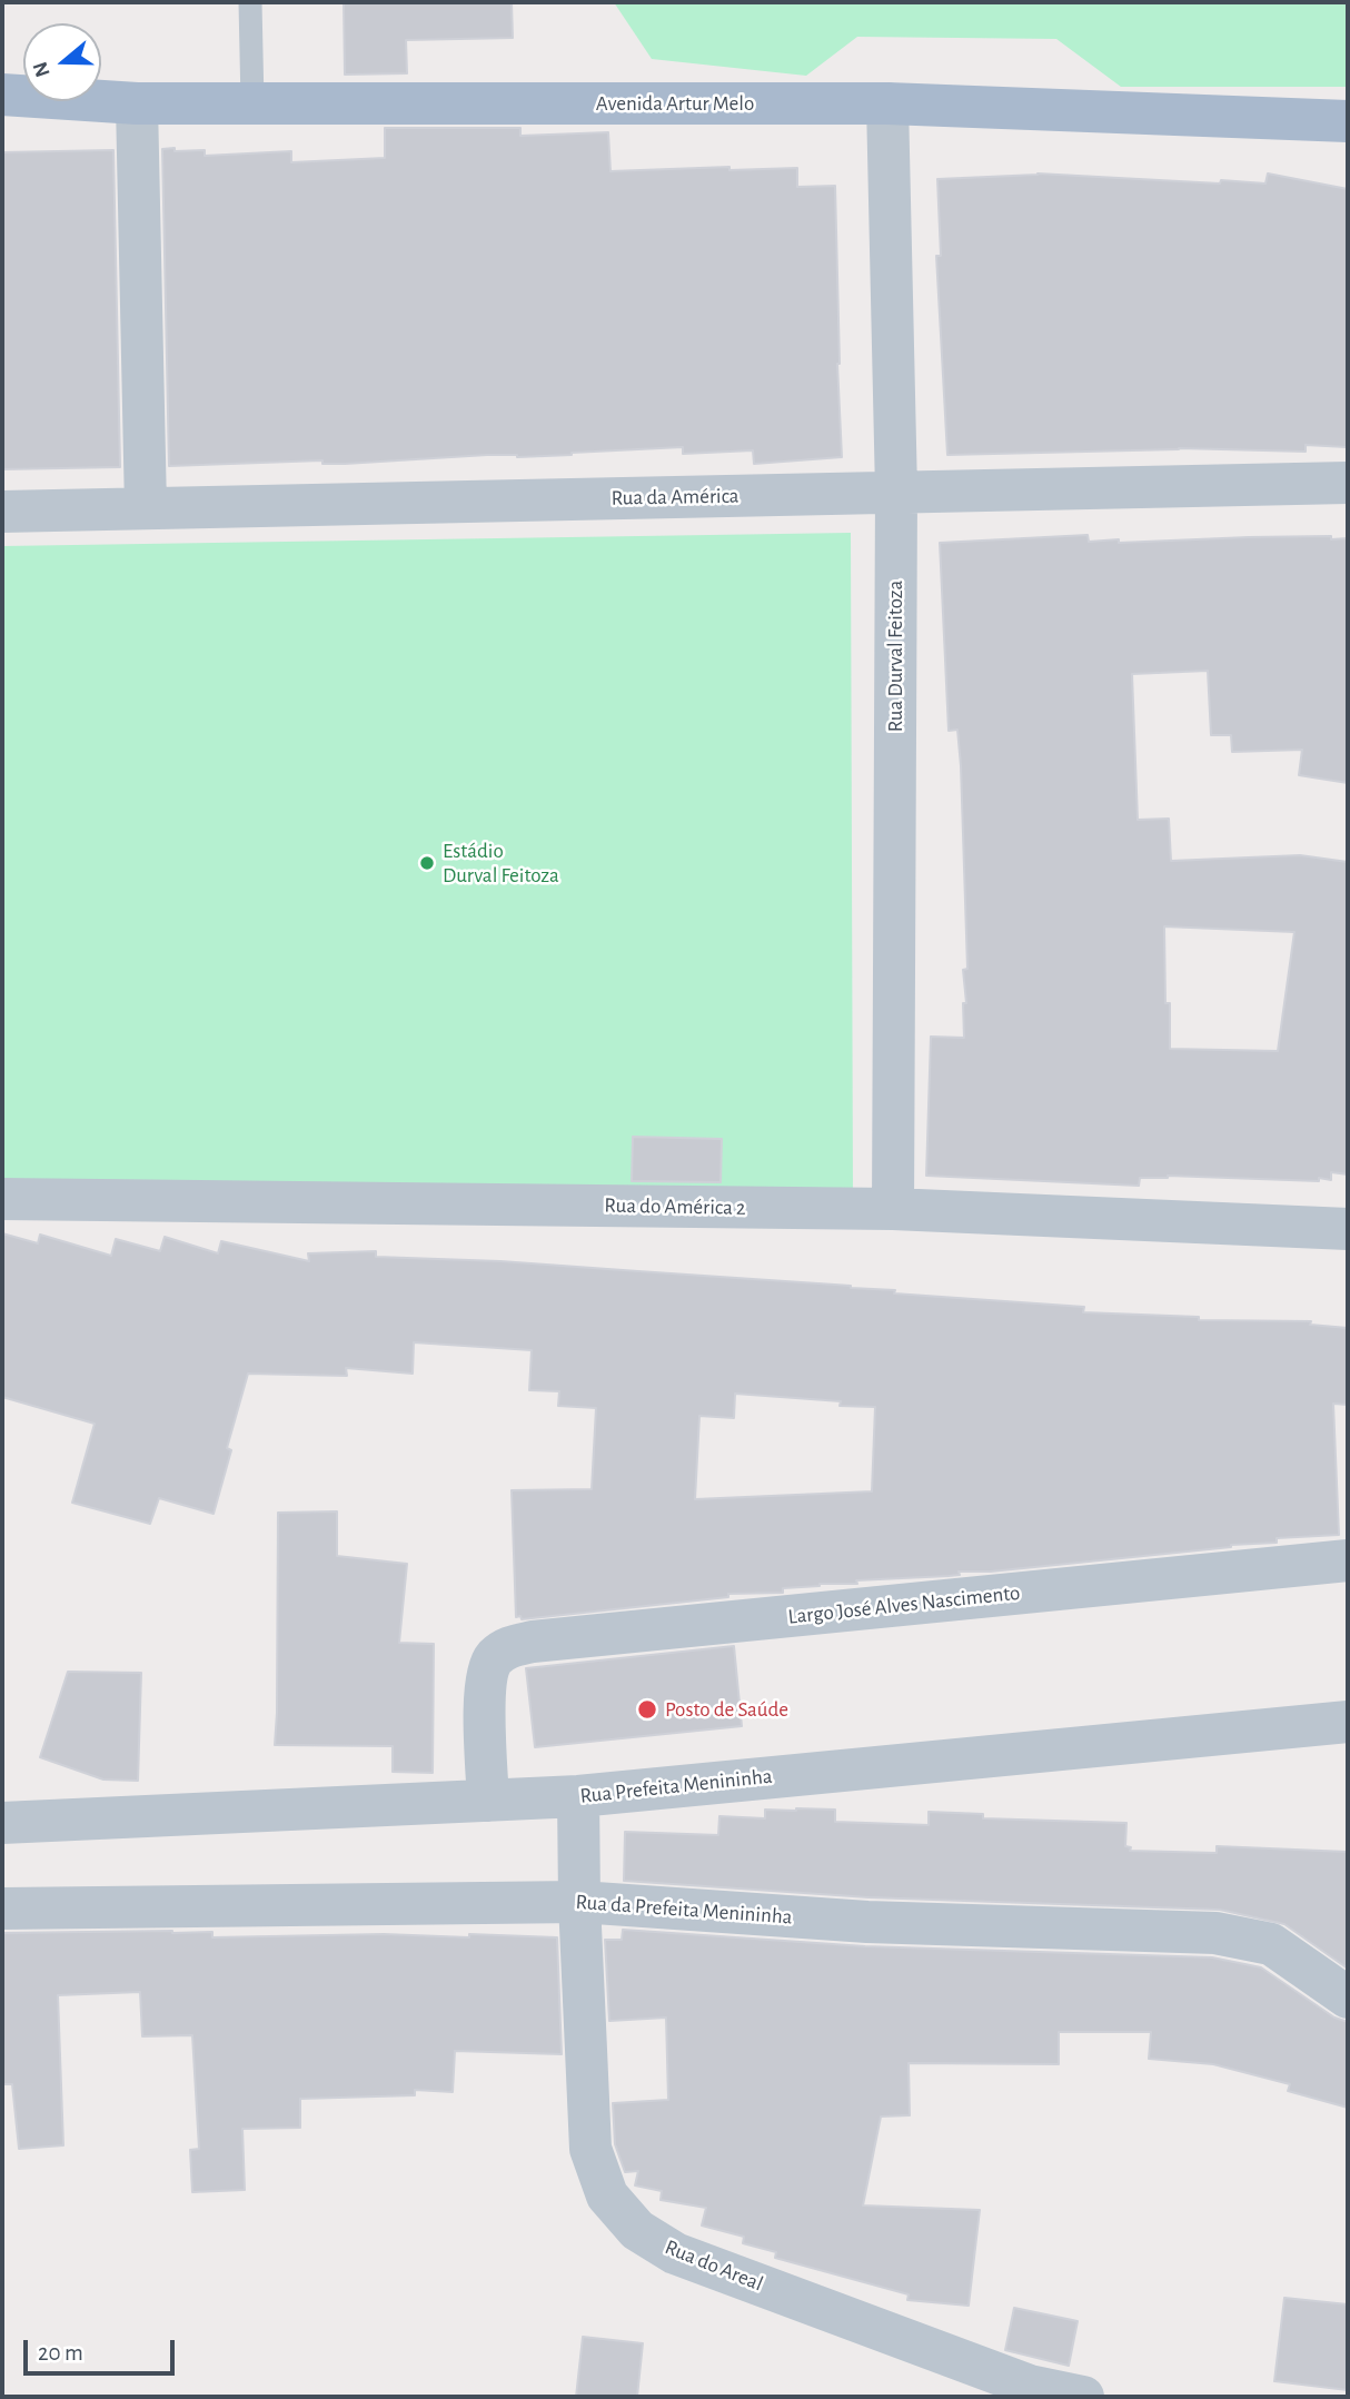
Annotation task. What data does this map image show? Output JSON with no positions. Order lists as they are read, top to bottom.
{
  "streets": {
    "main road": ["Avenida Artur Melo"],
    "street": [
      "Rua da América",
      "Rua Durval Feitoza",
      "Rua do América 2",
      "Largo José Alves Nascimento",
      "Rua Prefeita Menininha",
      "Rua da Prefeita Menininha",
      "Rua do Areal"
    ]
  },
  "crossings": [
    ["Avenida Artur Melo", "Rua Durval Feitoza"],
    ["Rua da América", "Rua Durval Feitoza"],
    ["Rua Durval Feitoza", "Rua do América 2"],
    ["Largo José Alves Nascimento", "Rua Prefeita Menininha"],
    ["Rua Prefeita Menininha", "Rua do Areal"],
    ["Rua da Prefeita Menininha", "Rua do Areal"]
  ],
  "places": ["Estádio Durval Feitoza", "Posto de Saúde"],
  "scale_bar": "20 m",
  "north": "left"
}
